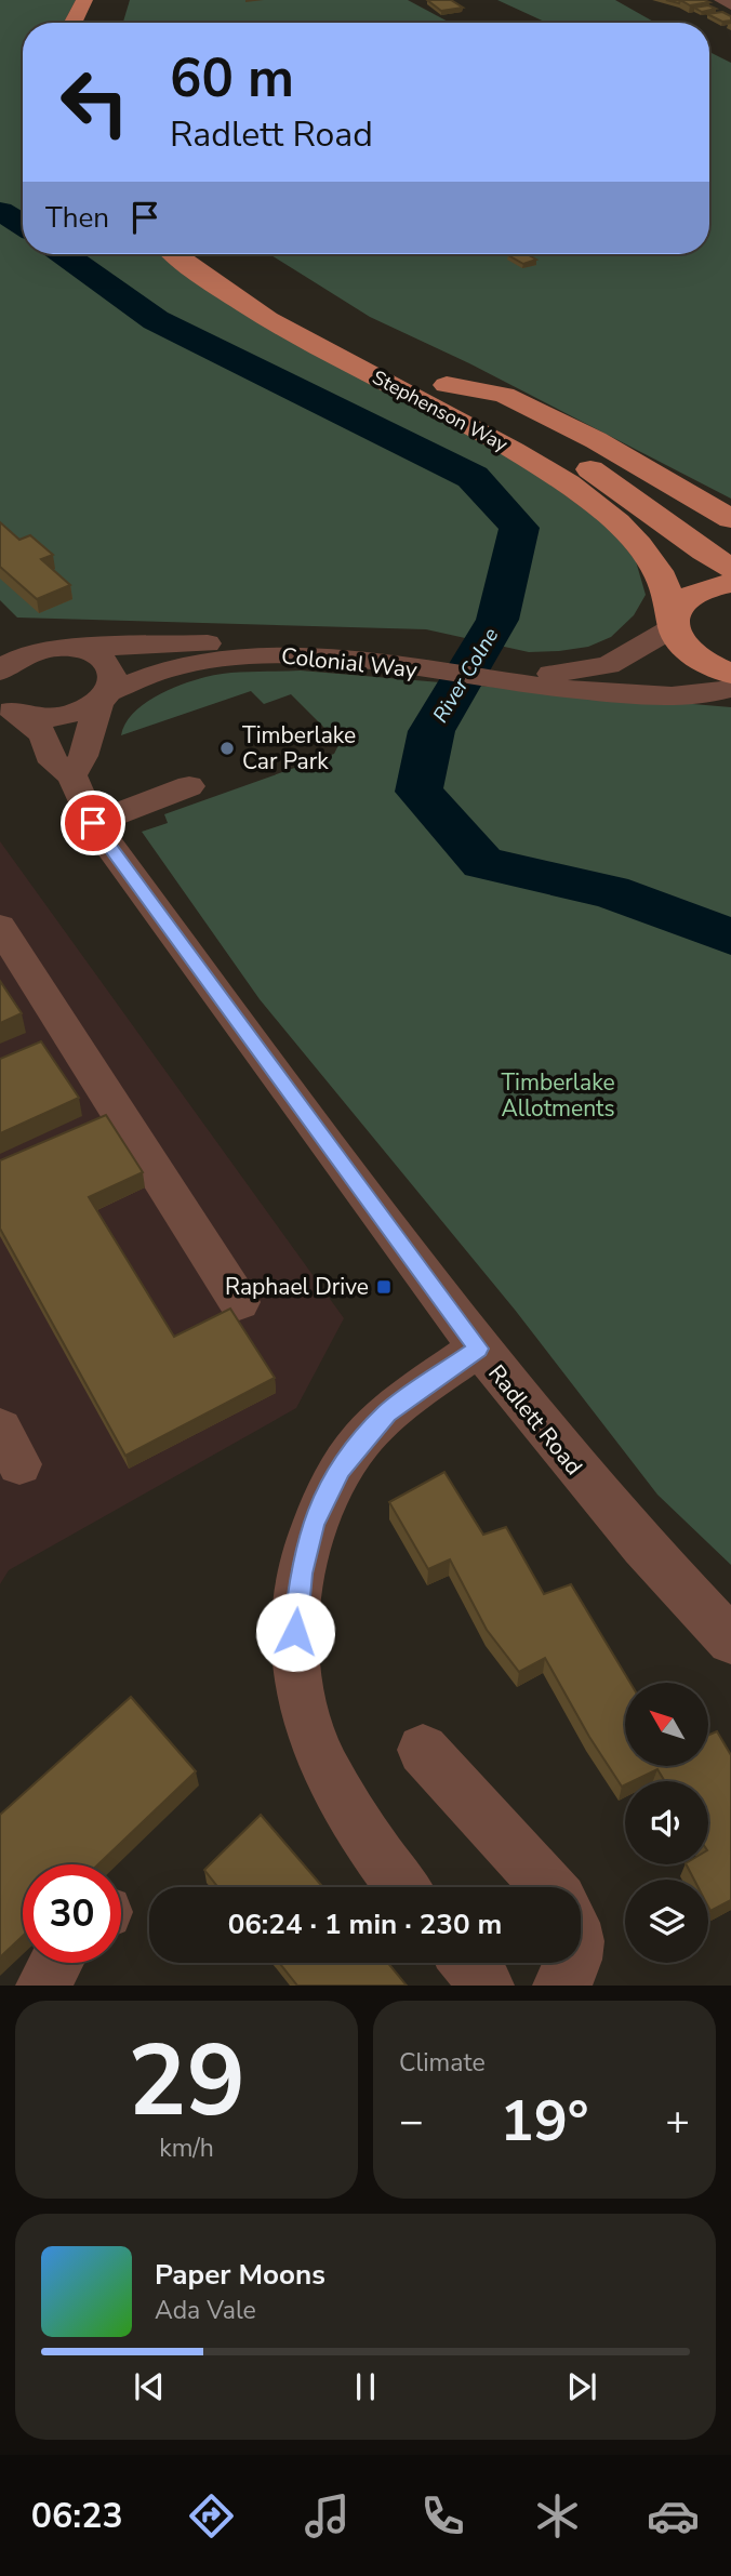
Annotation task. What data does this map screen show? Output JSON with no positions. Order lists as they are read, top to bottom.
{
  "streets": {
    "main road": ["Stephenson Way"],
    "street": ["Colonial Way", "Radlett Road"]
  },
  "crossings": [
    ["Stephenson Way", "Colonial Way"],
    ["Colonial Way", "Radlett Road"]
  ],
  "water": ["River Colne"],
  "parks": ["Timberlake Allotments"],
  "places": {
    "other": ["Timberlake Car Park"],
    "transit": ["Raphael Drive"]
  },
  "north": "top left",
  "page": {
    "turn": ["60 m", "Radlett Road"],
    "then": "Then",
    "limit": "30",
    "trip": "06:24 · 1 min · 230 m",
    "tile": [
      ["29", "km/h"],
      "Climate"
    ],
    "heat": ["−", "19°", "+"],
    "song": ["Paper Moons", "Ada Vale"],
    "tabs": "06:23"
  }
}
